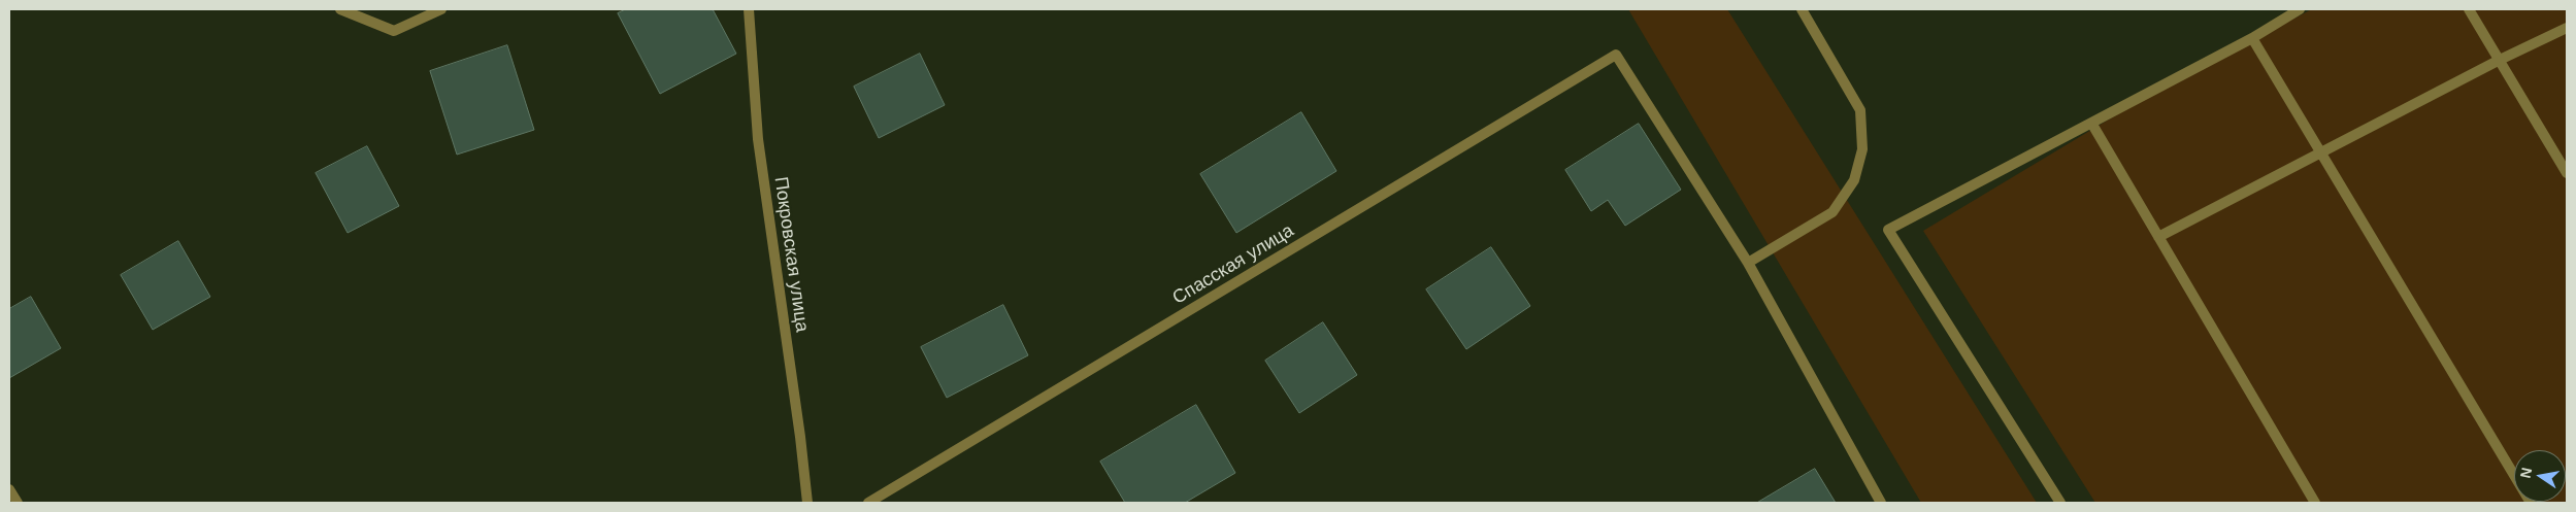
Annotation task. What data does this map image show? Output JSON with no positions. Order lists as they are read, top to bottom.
{
  "streets": {
    "street": ["Покровская улица", "Спасская улица"]
  },
  "north": "left"
}
